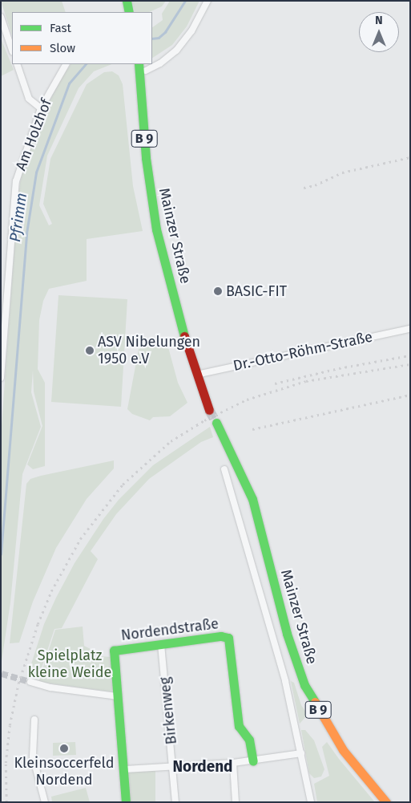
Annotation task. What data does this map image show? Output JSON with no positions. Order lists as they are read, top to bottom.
{
  "streets": {
    "main road": ["B 9", "Mainzer Straße", "Nordendstraße"],
    "street": ["Am Holzhof", "Dr.-Otto-Röhm-Straße", "Birkenweg"]
  },
  "crossings": [
    ["Mainzer Straße", "Dr.-Otto-Röhm-Straße"],
    ["Nordendstraße", "Birkenweg"]
  ],
  "districts": ["Nordend"],
  "water": ["Pfrimm"],
  "parks": ["Spielplatz kleine Weide"],
  "places": ["BASIC-FIT", "ASV Nibelungen 1950 e.V", "Kleinsoccerfeld Nordend"],
  "legend": ["Fast", "Slow"],
  "north": "top"
}
